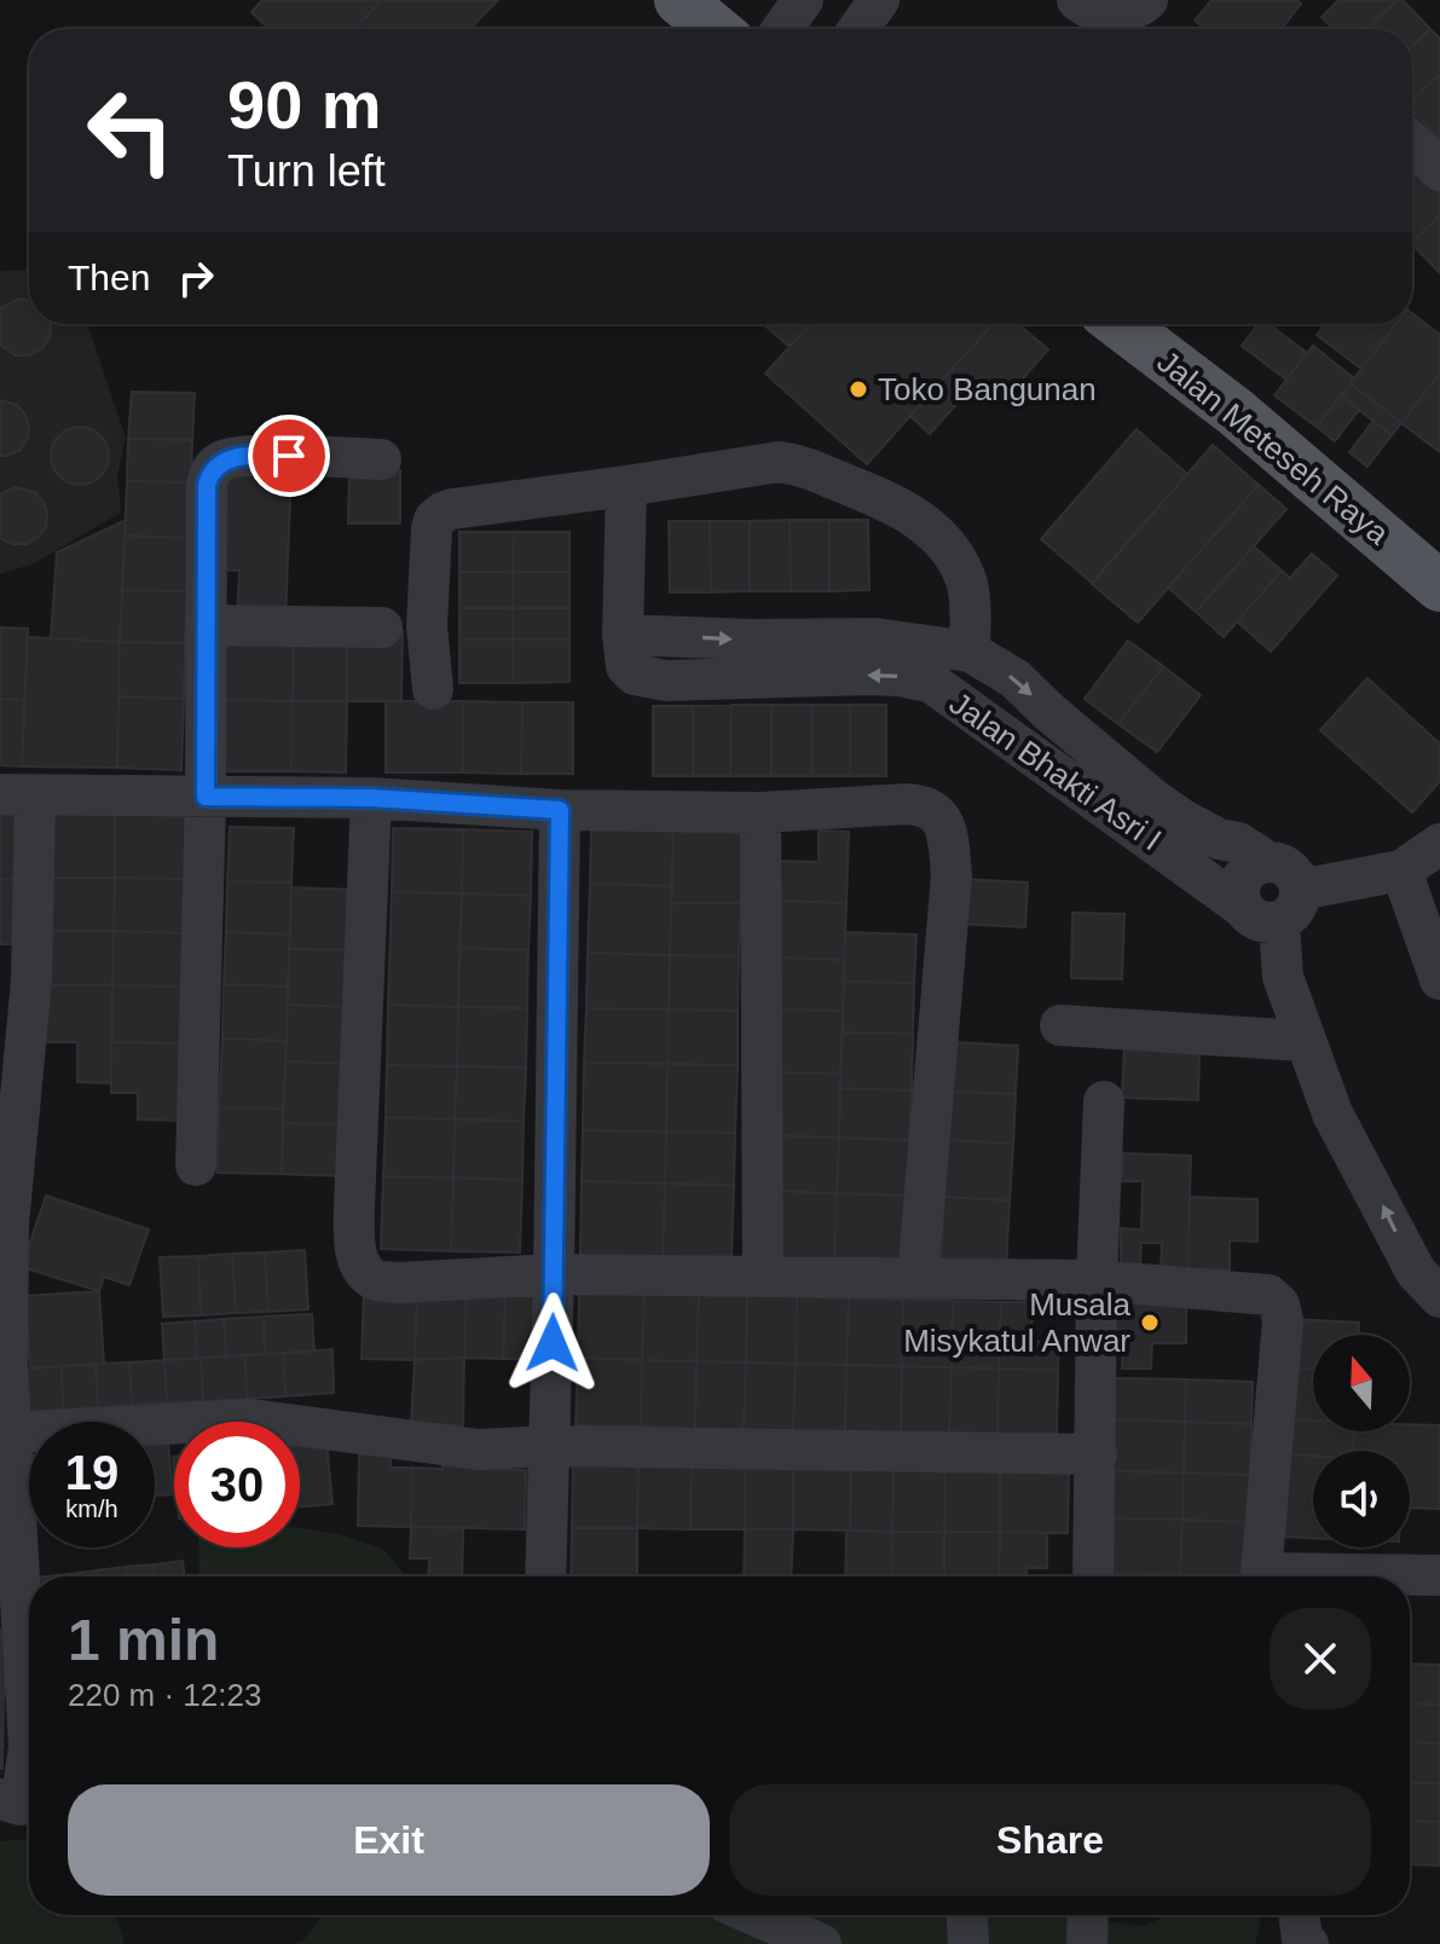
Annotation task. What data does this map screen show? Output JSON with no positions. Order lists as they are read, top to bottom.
{
  "streets": {
    "main road": ["Jalan Meteseh Raya"],
    "street": ["Jalan Bhakti Asri I"]
  },
  "places": ["Toko Bangunan", "Musala Misykatul Anwar"],
  "north": "top",
  "page": {
    "turn": ["90 m", "Turn left"],
    "then": "Then",
    "speed": "19 km/h",
    "limit": "30",
    "heading": ["1 min", "220 m · 12:23"],
    "buttons": ["Exit", "Share"]
  }
}
